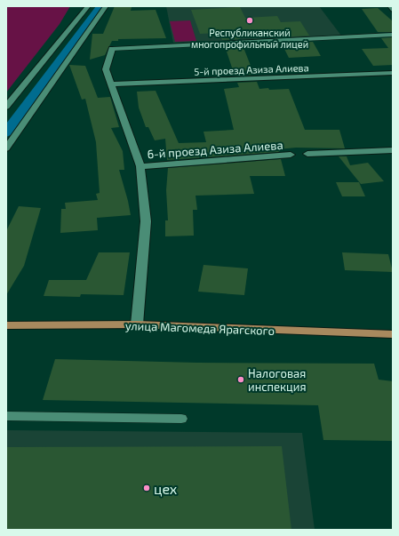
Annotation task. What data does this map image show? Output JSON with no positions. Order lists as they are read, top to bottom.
{
  "streets": {
    "main road": ["улица Магомеда Ярагского"],
    "street": ["5-й проезд Азиза Алиева", "6-й проезд Азиза Алиева"]
  },
  "places": ["Республиканский многопрофильный лицей", "Налоговая инспекция", "цех"]
}
